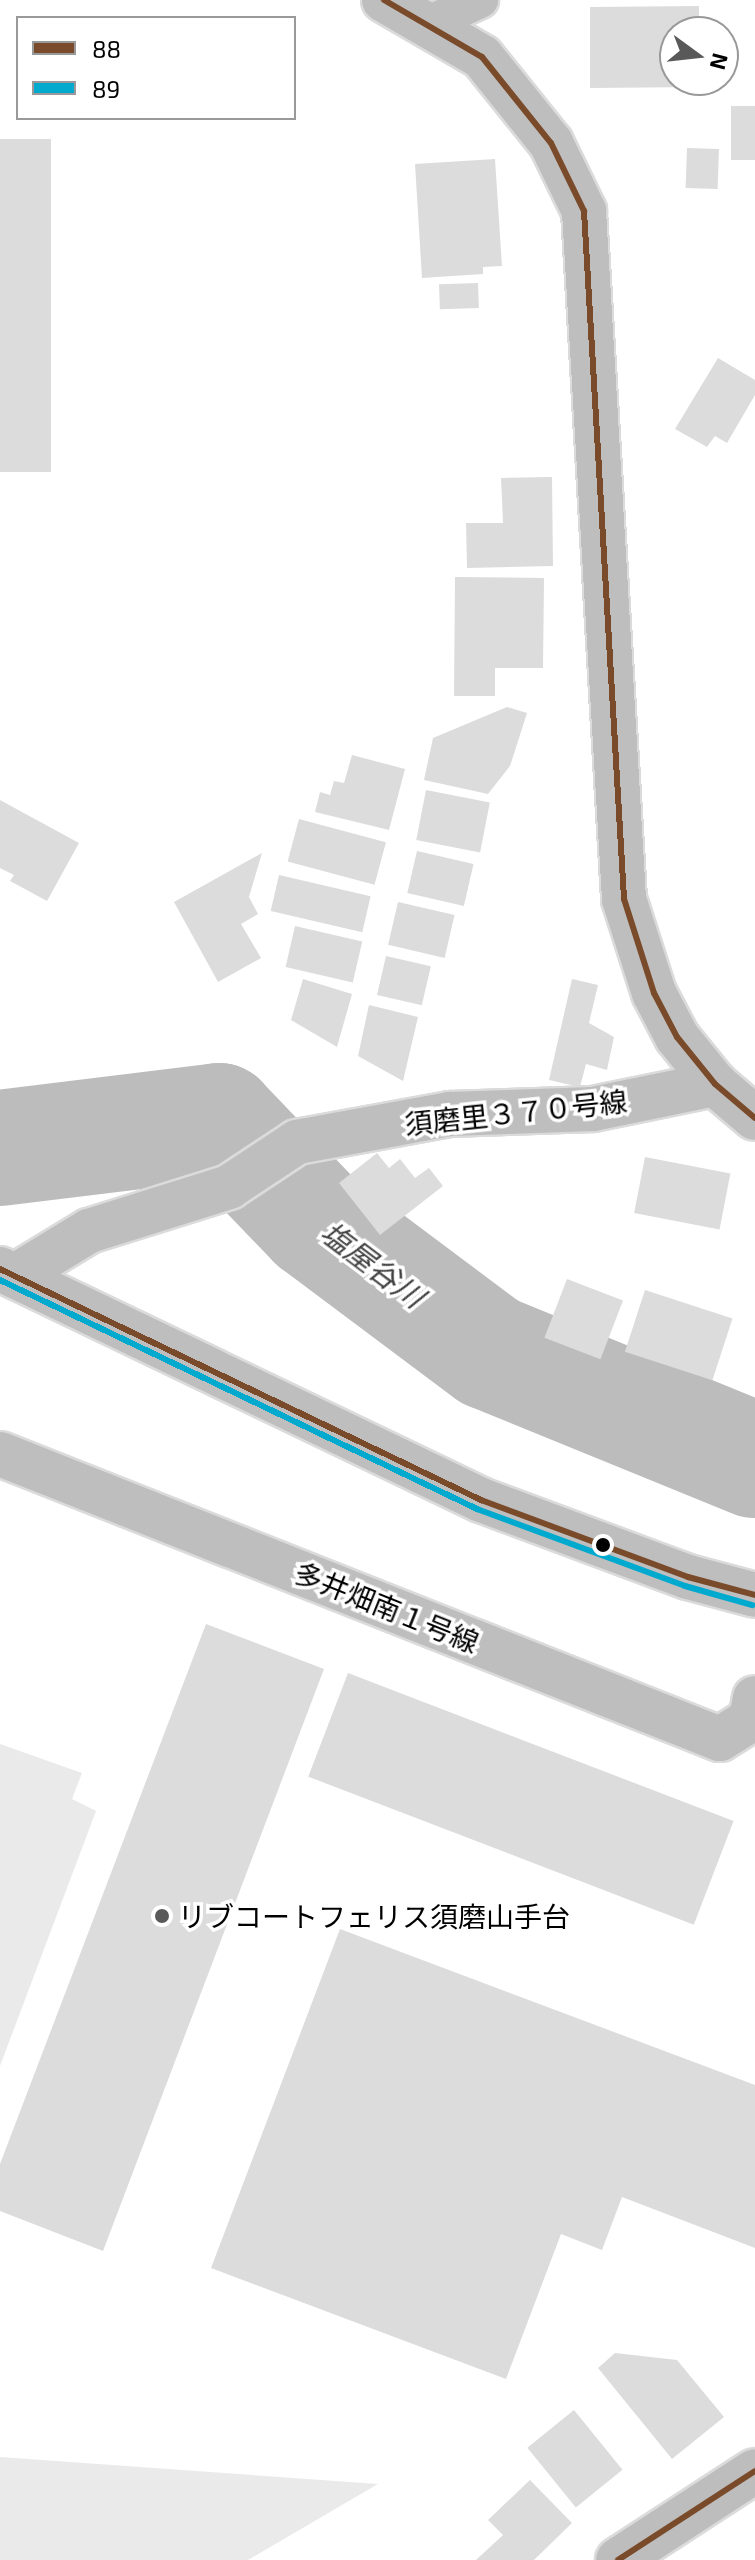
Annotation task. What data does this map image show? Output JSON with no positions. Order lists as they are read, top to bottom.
{
  "streets": {
    "street": ["須磨里３７０号線", "多井畑南１号線"]
  },
  "water": ["塩屋谷川"],
  "places": ["リブコートフェリス須磨山手台"],
  "lines": ["transit line 88", "transit line 89"],
  "legend": ["88", "89"],
  "north": "right"
}
